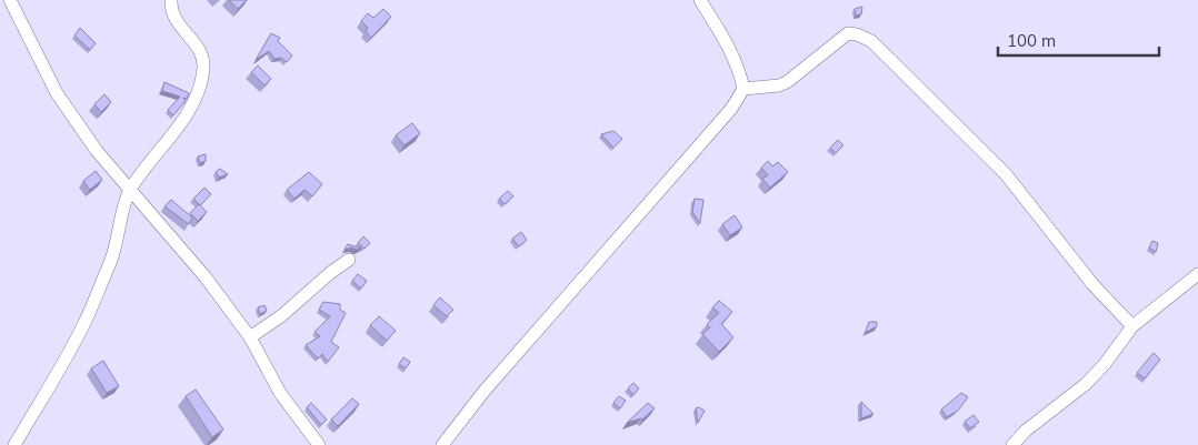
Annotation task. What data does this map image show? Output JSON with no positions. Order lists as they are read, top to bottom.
{
  "scale_bar": "100 m"
}
